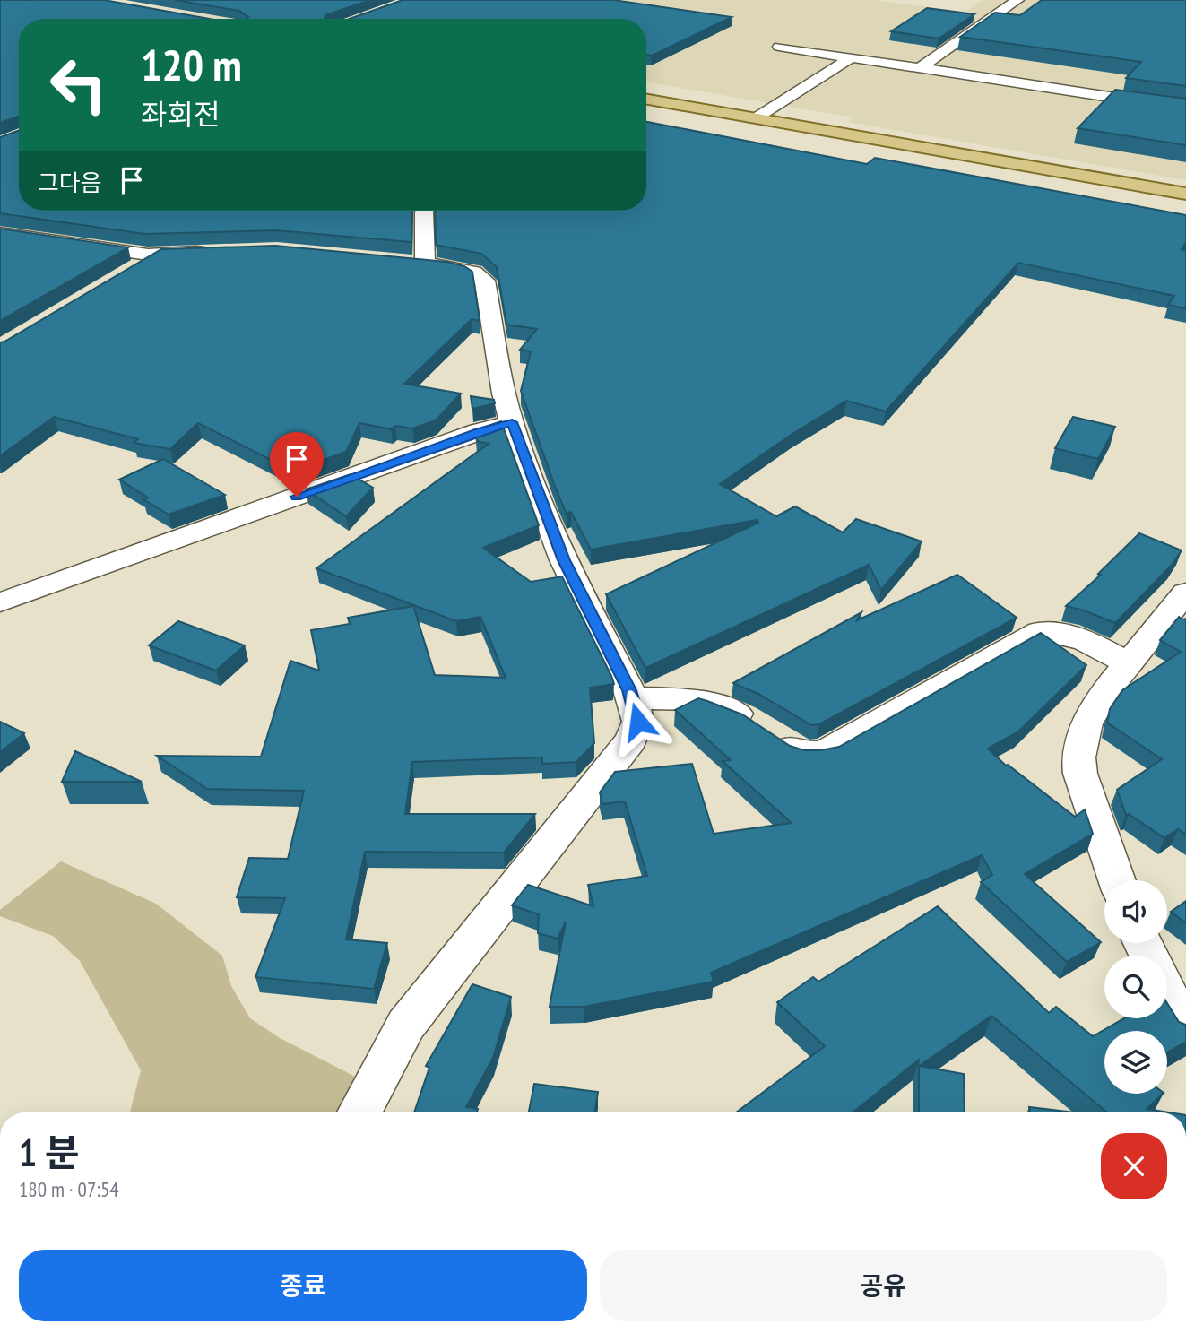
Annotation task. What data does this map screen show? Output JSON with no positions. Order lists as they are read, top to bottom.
{
  "page": {
    "turn": ["120 m", "좌회전"],
    "then": "그다음",
    "heading": ["1 분", "180 m · 07:54"],
    "buttons": ["종료", "공유"]
  }
}
